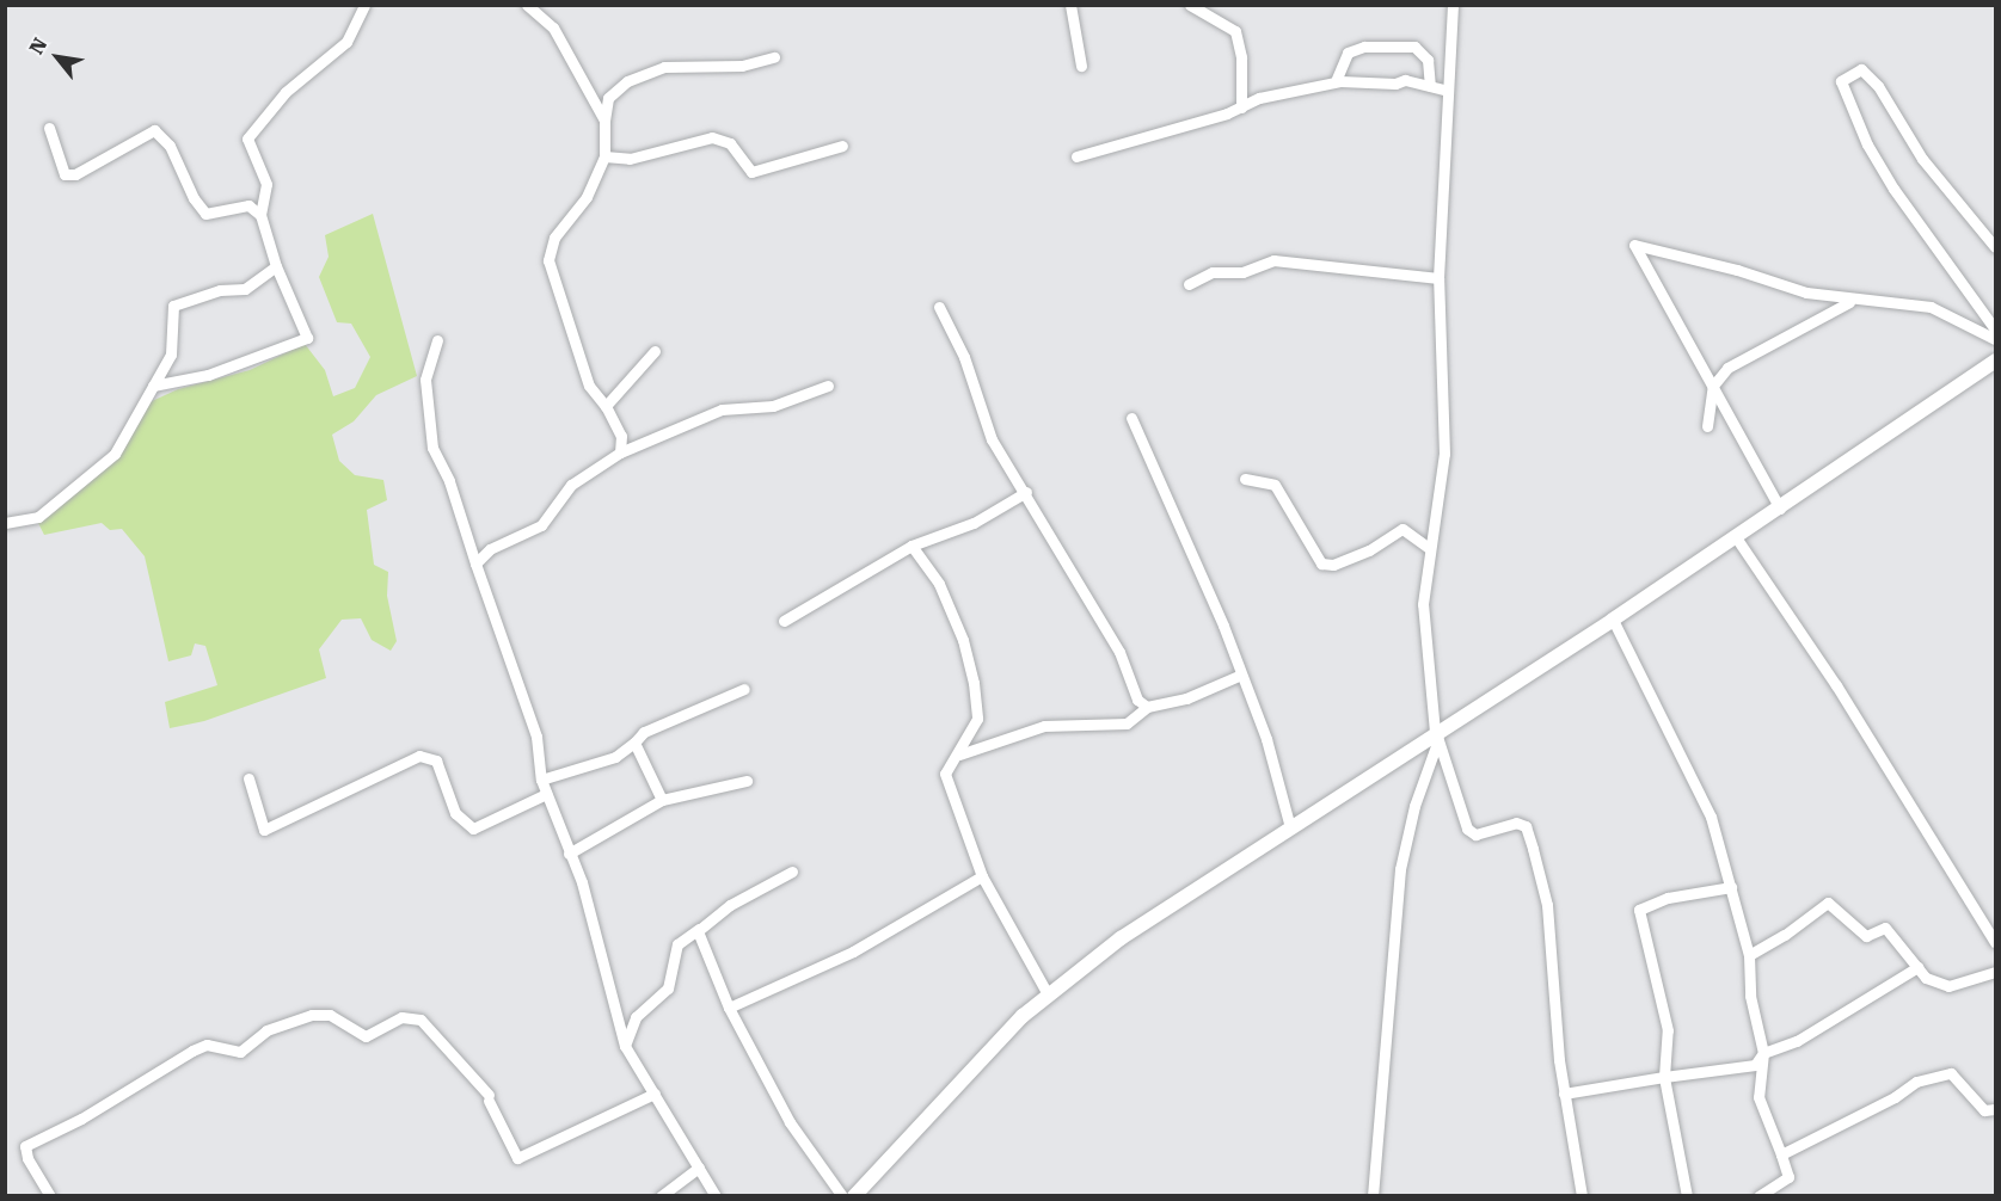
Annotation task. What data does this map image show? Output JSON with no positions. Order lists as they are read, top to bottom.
{
  "north": "top left"
}
